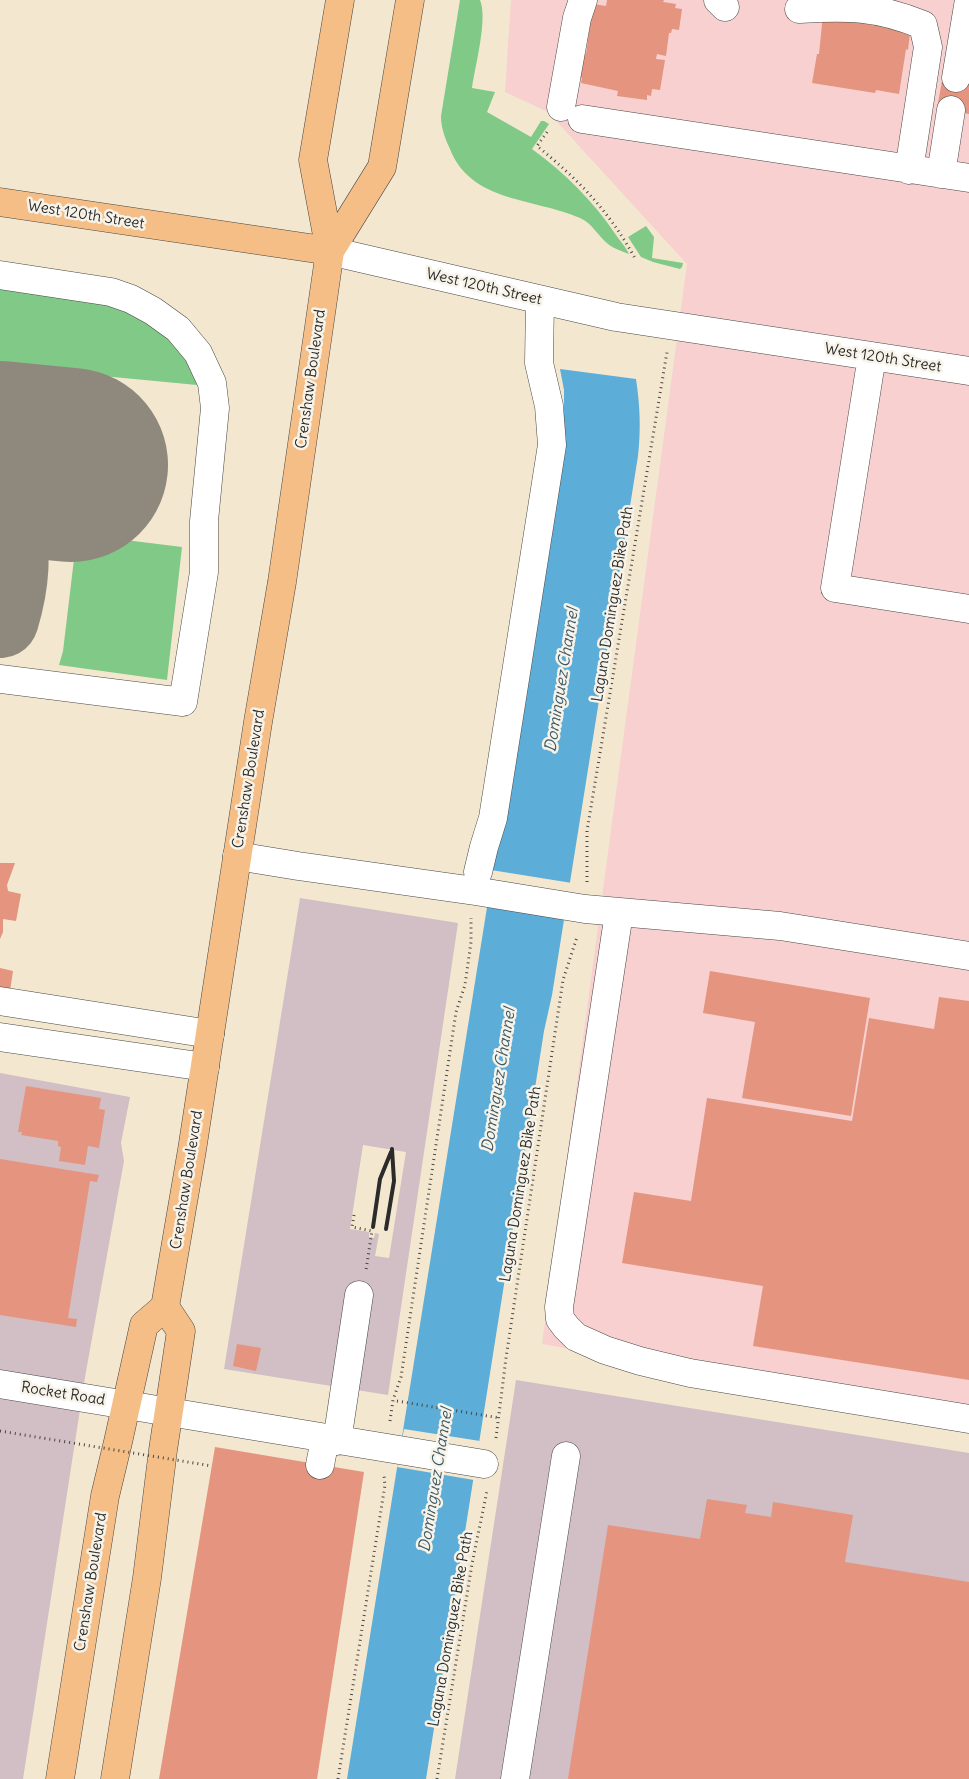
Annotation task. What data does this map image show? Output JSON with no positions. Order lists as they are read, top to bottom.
{
  "streets": {
    "main road": ["West 120th Street", "Crenshaw Boulevard"],
    "street": ["Rocket Road"],
    "path": ["Laguna Dominguez Bike Path"]
  },
  "crossings": [
    ["West 120th Street", "Crenshaw Boulevard"],
    ["West 120th Street", "Laguna Dominguez Bike Path"],
    ["Crenshaw Boulevard", "Rocket Road"],
    ["Laguna Dominguez Bike Path", "Rocket Road"]
  ],
  "water": ["Dominguez Channel"]
}
